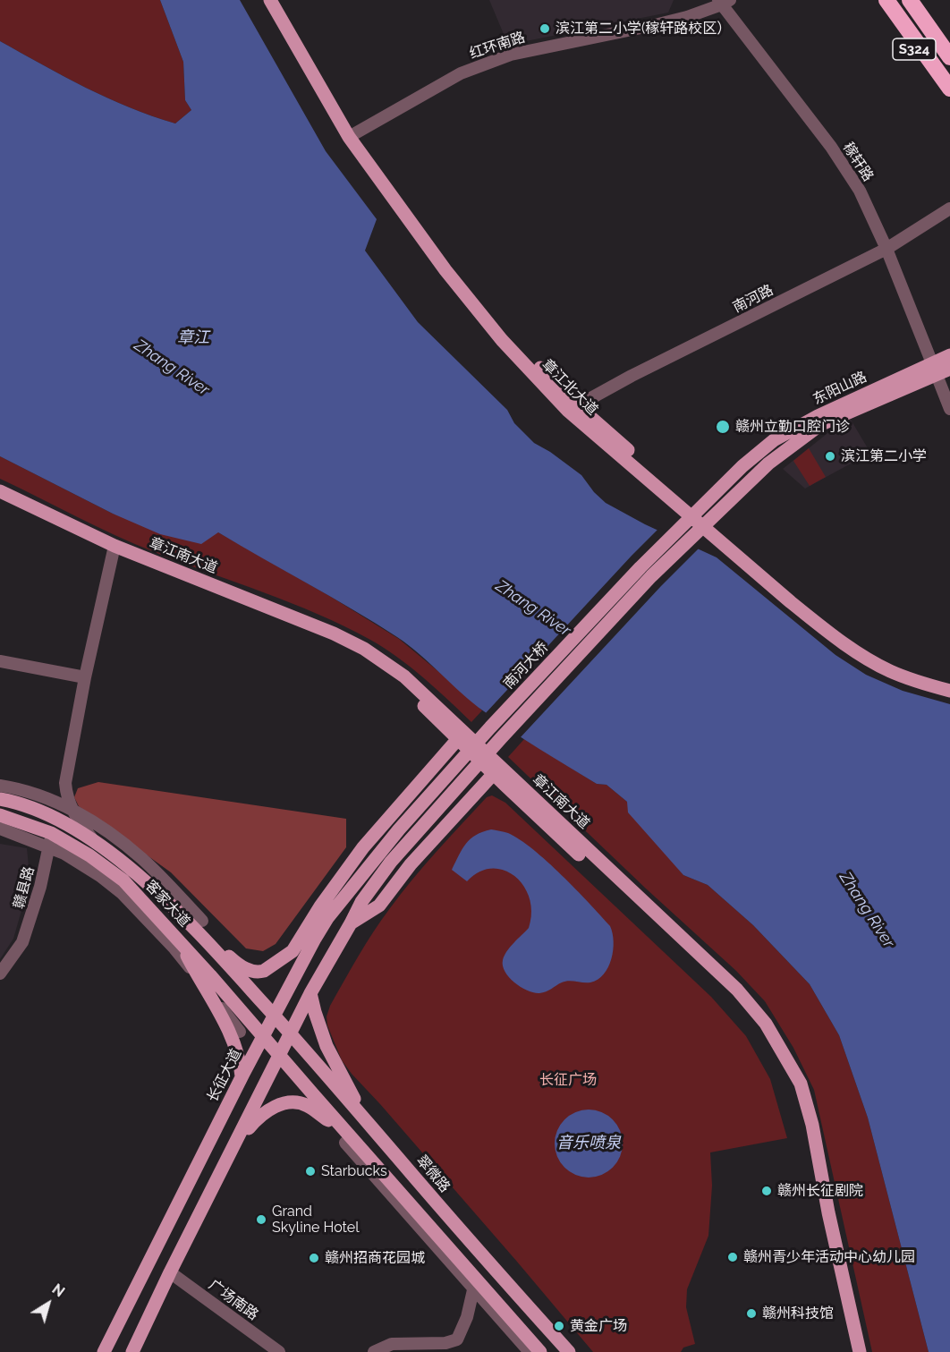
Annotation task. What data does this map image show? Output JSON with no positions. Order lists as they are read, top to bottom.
{
  "streets": {
    "main road": [
      "S324",
      "章江北大道",
      "东阳山路",
      "章江南大道",
      "南河大桥",
      "客家大道",
      "长征大道",
      "翠微路"
    ],
    "street": [
      "红环南路",
      "稼轩路",
      "南河路",
      "赣县路",
      "广场南路"
    ]
  },
  "crossings": [
    ["红环南路", "稼轩路"],
    ["红环南路", "章江北大道"],
    ["稼轩路", "南河路"],
    ["稼轩路", "东阳山路"],
    ["南河路", "章江北大道"],
    ["东阳山路", "南河大桥"],
    ["南河大桥", "长征大道"],
    ["赣县路", "客家大道"],
    ["客家大道", "长征大道"],
    ["客家大道", "翠微路"],
    ["长征大道", "翠微路"]
  ],
  "water": ["章江", "Zhang River", "音乐喷泉"],
  "parks": ["长征广场"],
  "places": [
    "滨江第二小学(稼轩路校区）",
    "赣州立勤口腔门诊",
    "滨江第二小学",
    "Starbucks",
    "赣州长征剧院",
    "Grand Skyline Hotel",
    "赣州青少年活动中心幼儿园",
    "赣州招商花园城",
    "赣州科技馆",
    "黄金广场"
  ],
  "north": "top right"
}
